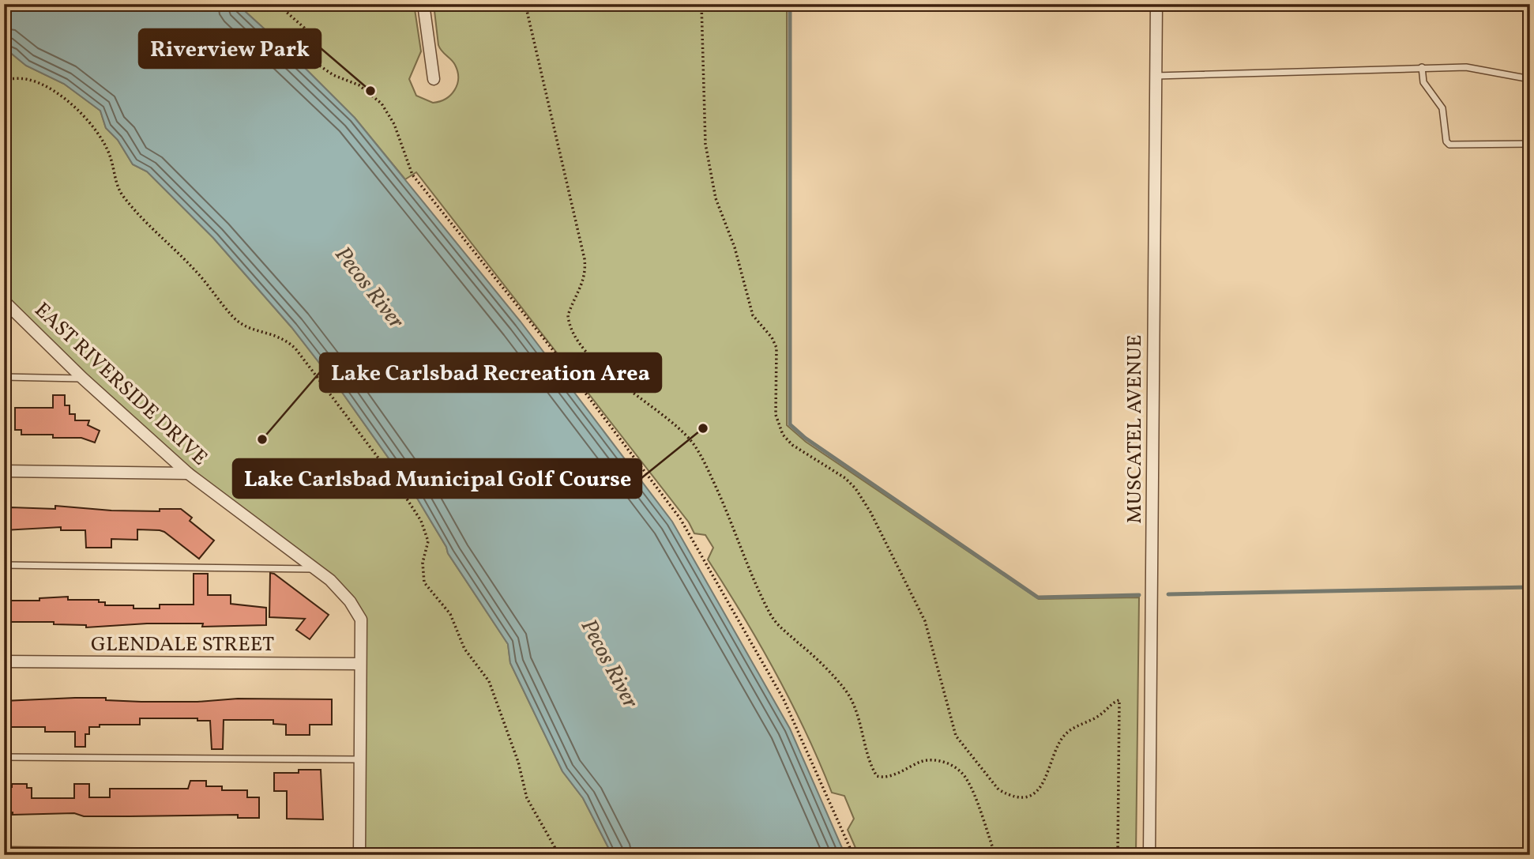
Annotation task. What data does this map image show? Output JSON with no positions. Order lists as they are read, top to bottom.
{
  "streets": {
    "street": ["EAST RIVERSIDE DRIVE", "MUSCATEL AVENUE", "GLENDALE STREET"]
  },
  "crossings": [
    ["EAST RIVERSIDE DRIVE", "GLENDALE STREET"]
  ],
  "water": ["Pecos River"],
  "places": ["Riverview Park", "Lake Carlsbad Municipal Golf Course", "Lake Carlsbad Recreation Area"]
}
